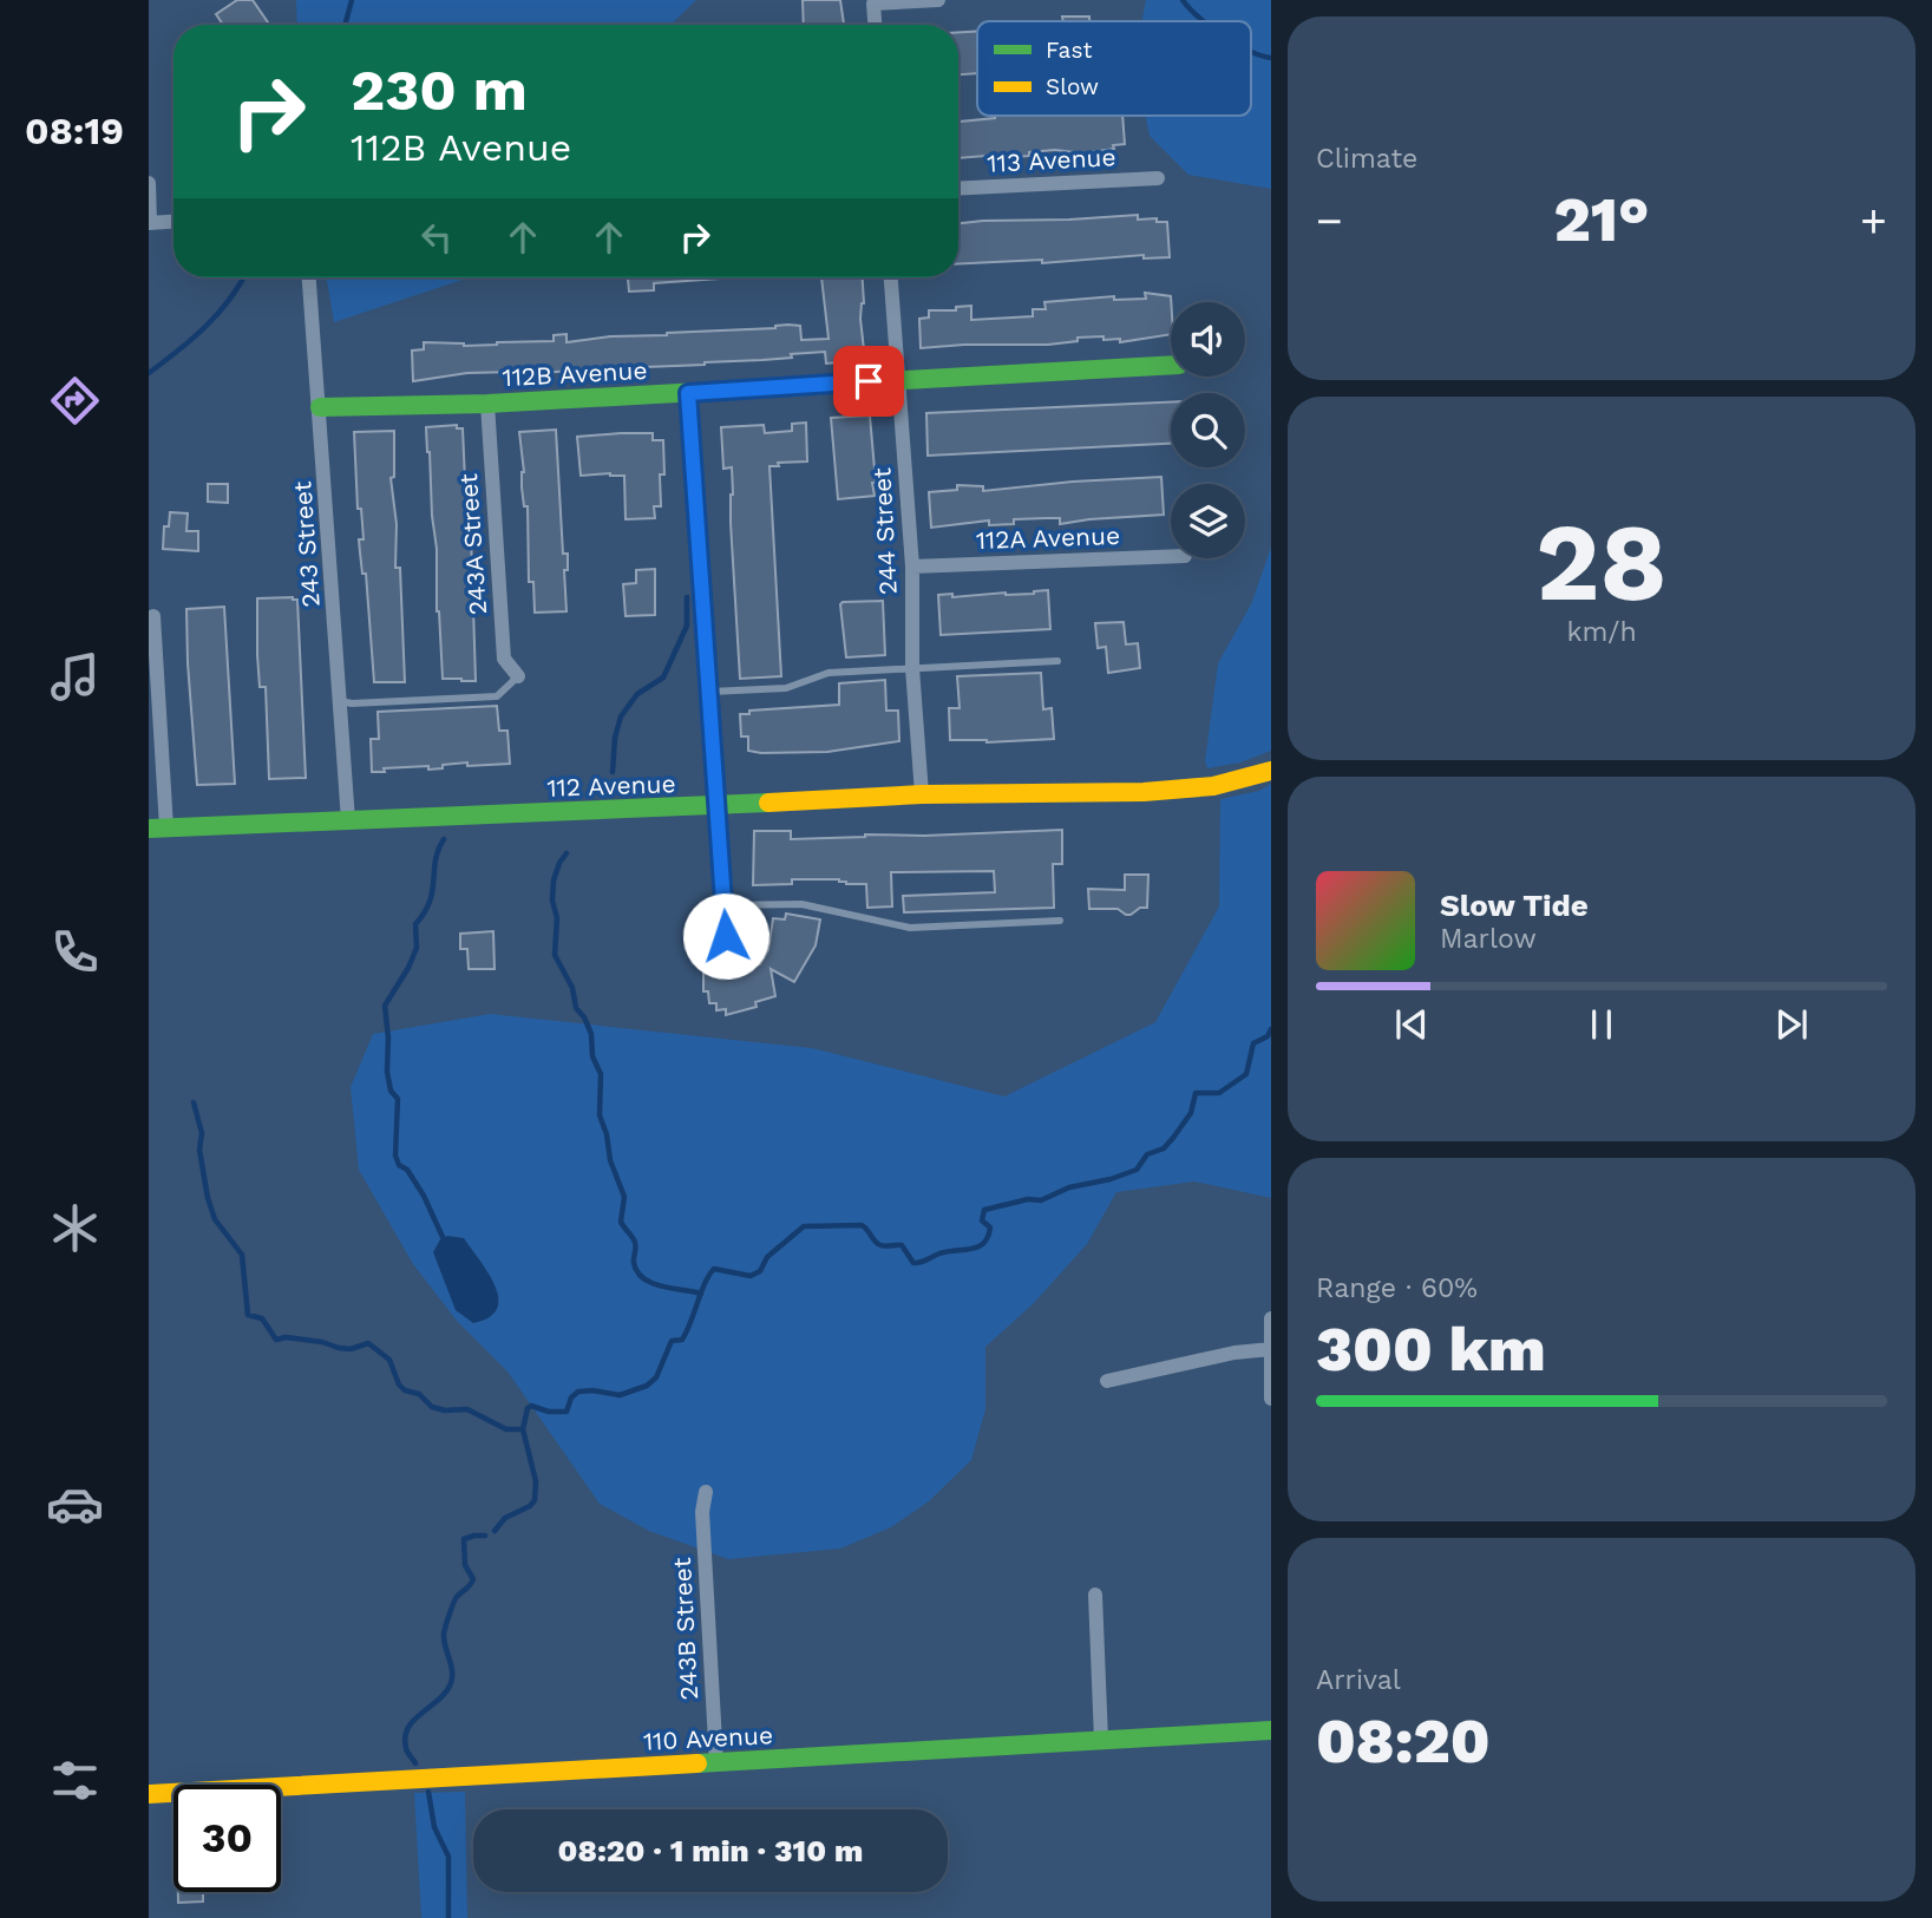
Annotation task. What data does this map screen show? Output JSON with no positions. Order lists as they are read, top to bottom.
{
  "streets": {
    "street": [
      "113 Avenue",
      "112B Avenue",
      "244 Street",
      "112A Avenue",
      "243 Street",
      "243A Street",
      "112 Avenue",
      "243B Street",
      "110 Avenue"
    ]
  },
  "crossings": [
    ["112B Avenue", "244 Street"],
    ["112B Avenue", "243 Street"],
    ["112B Avenue", "243A Street"],
    ["244 Street", "112A Avenue"],
    ["244 Street", "112 Avenue"],
    ["243 Street", "112 Avenue"],
    ["243B Street", "110 Avenue"]
  ],
  "legend": ["Fast", "Slow"],
  "page": {
    "tabs": "08:19",
    "tile": [
      "Climate",
      ["28", "km/h"],
      ["Range · 60%", "300 km"],
      ["Arrival", "08:20"]
    ],
    "turn": ["230 m", "112B Avenue"],
    "heat": ["−", "21°", "+"],
    "song": ["Slow Tide", "Marlow"],
    "limit": "30",
    "trip": "08:20 · 1 min · 310 m"
  }
}
